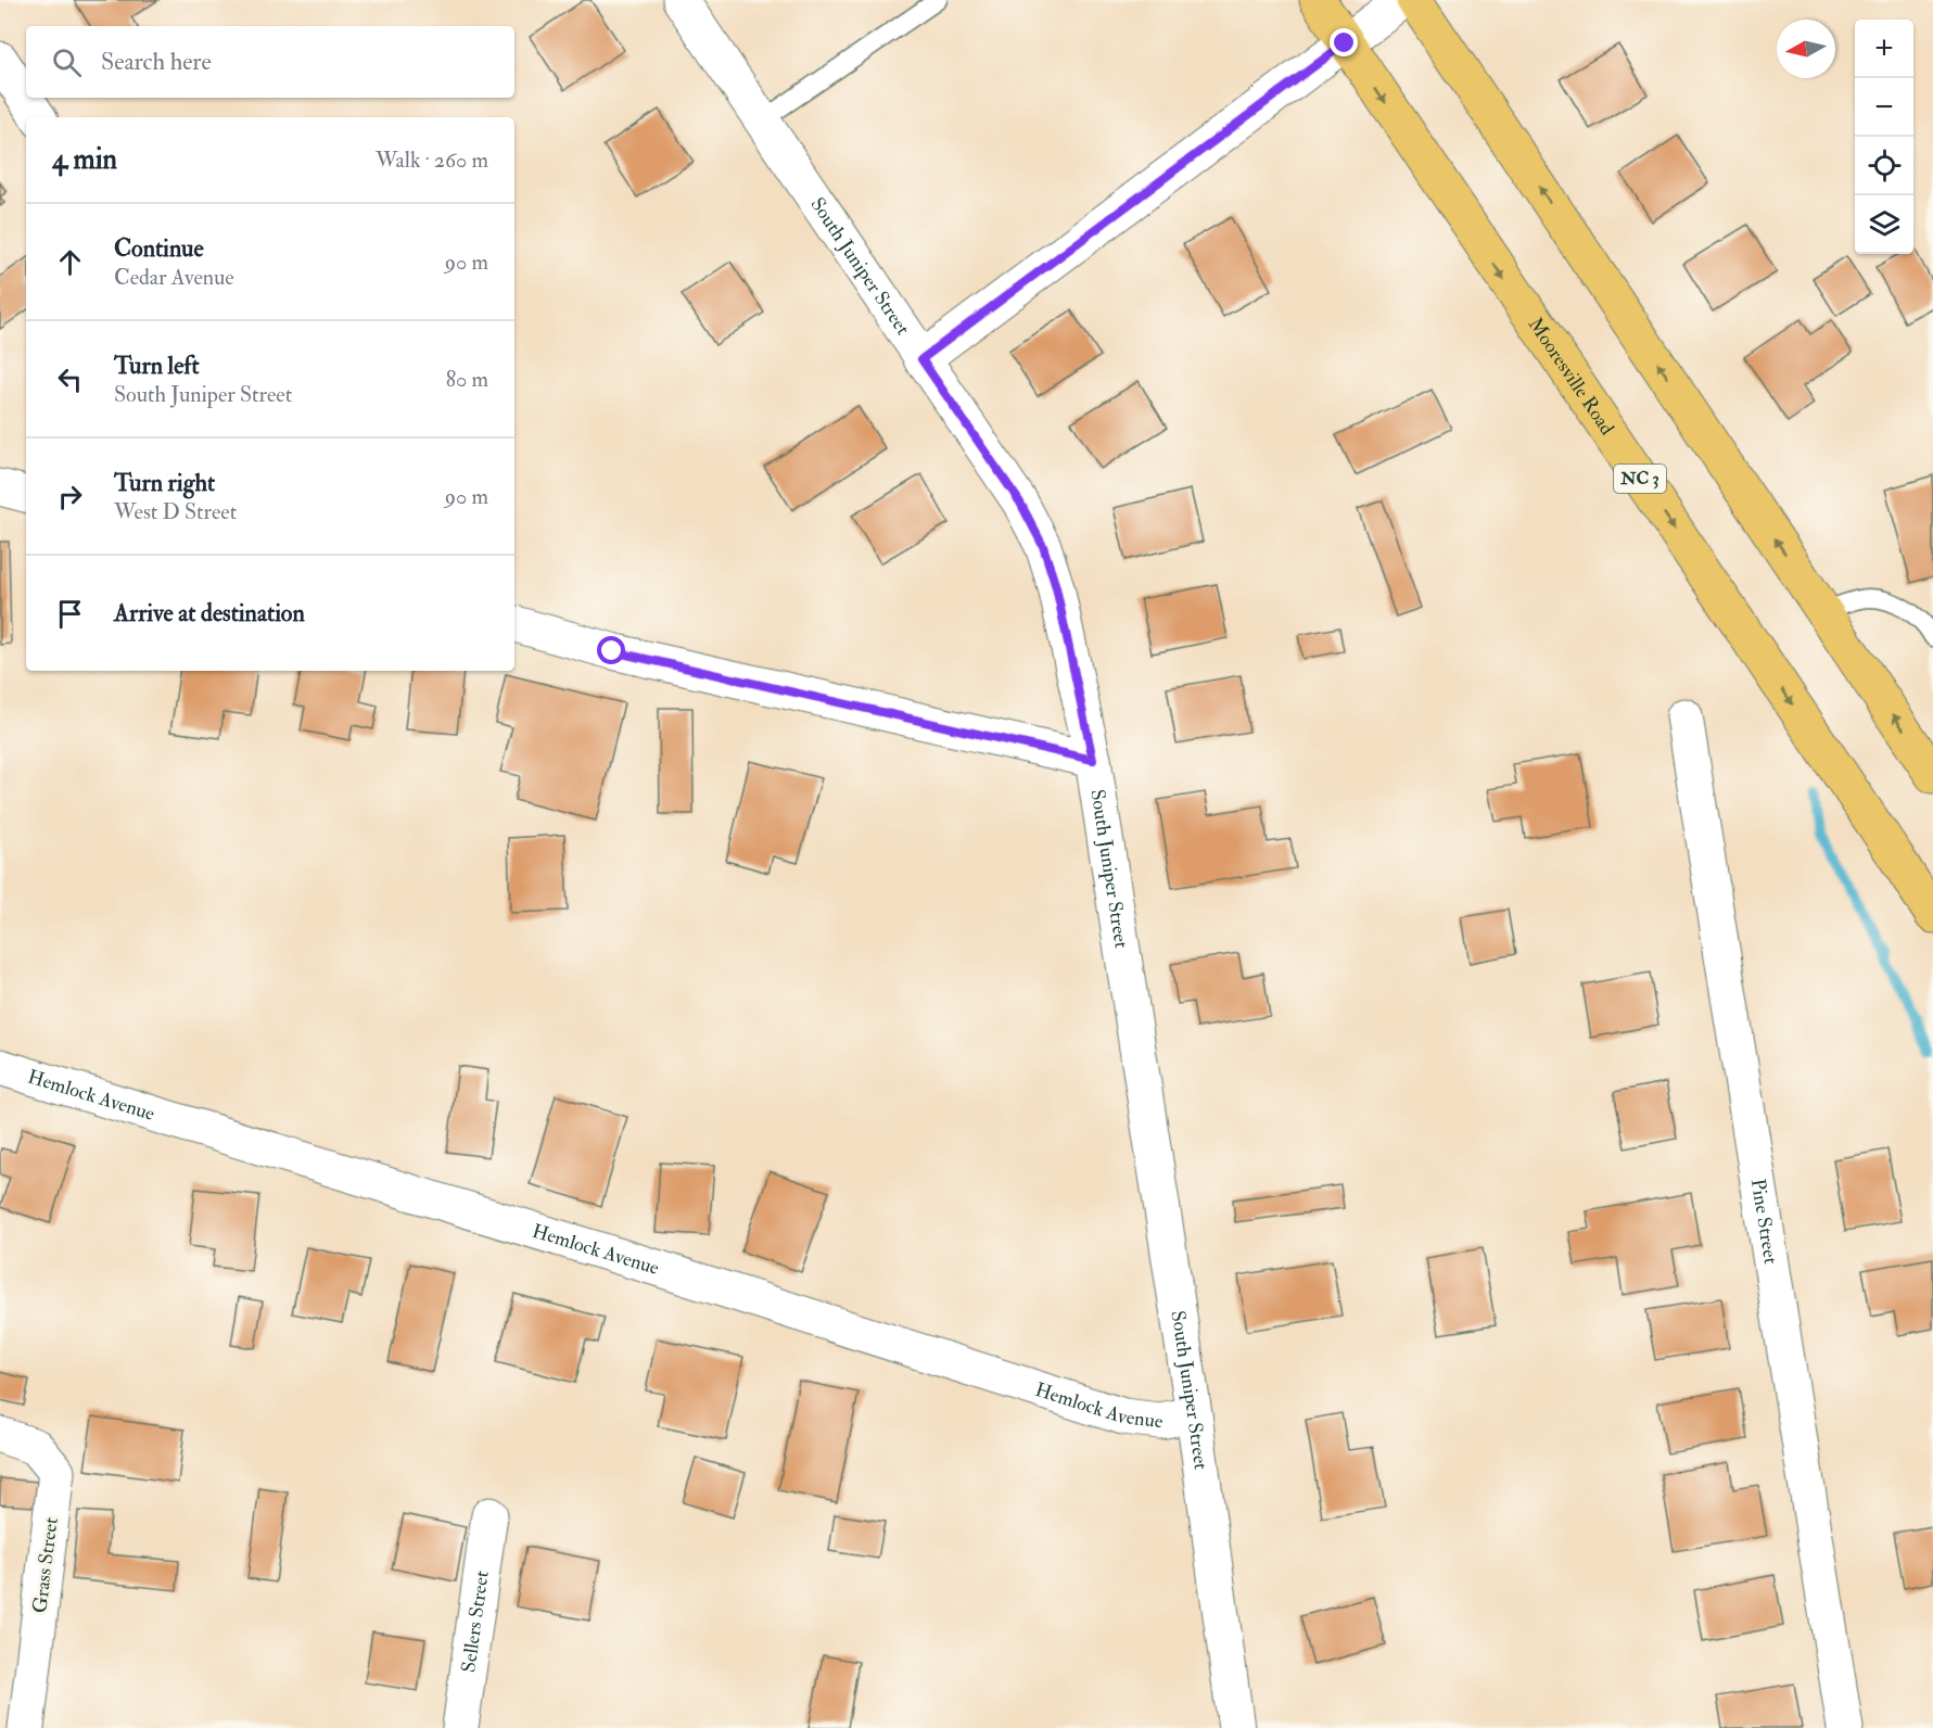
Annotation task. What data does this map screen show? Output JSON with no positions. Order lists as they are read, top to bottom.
{
  "streets": {
    "main road": ["Mooresville Road", "NC 3"],
    "street": [
      "South Juniper Street",
      "Hemlock Avenue",
      "Pine Street",
      "Grass Street",
      "Sellers Street"
    ]
  },
  "crossings": [
    ["South Juniper Street", "Hemlock Avenue"]
  ],
  "north": "left",
  "page": {
    "map_buttons": ["+", "−"],
    "search": "Search here",
    "heading": ["4 min", "Walk · 260 m"],
    "list": [
      ["Continue", "Cedar Avenue", "90 m"],
      ["Turn left", "South Juniper Street", "80 m"],
      ["Turn right", "West D Street", "90 m"],
      "Arrive at destination"
    ]
  }
}
